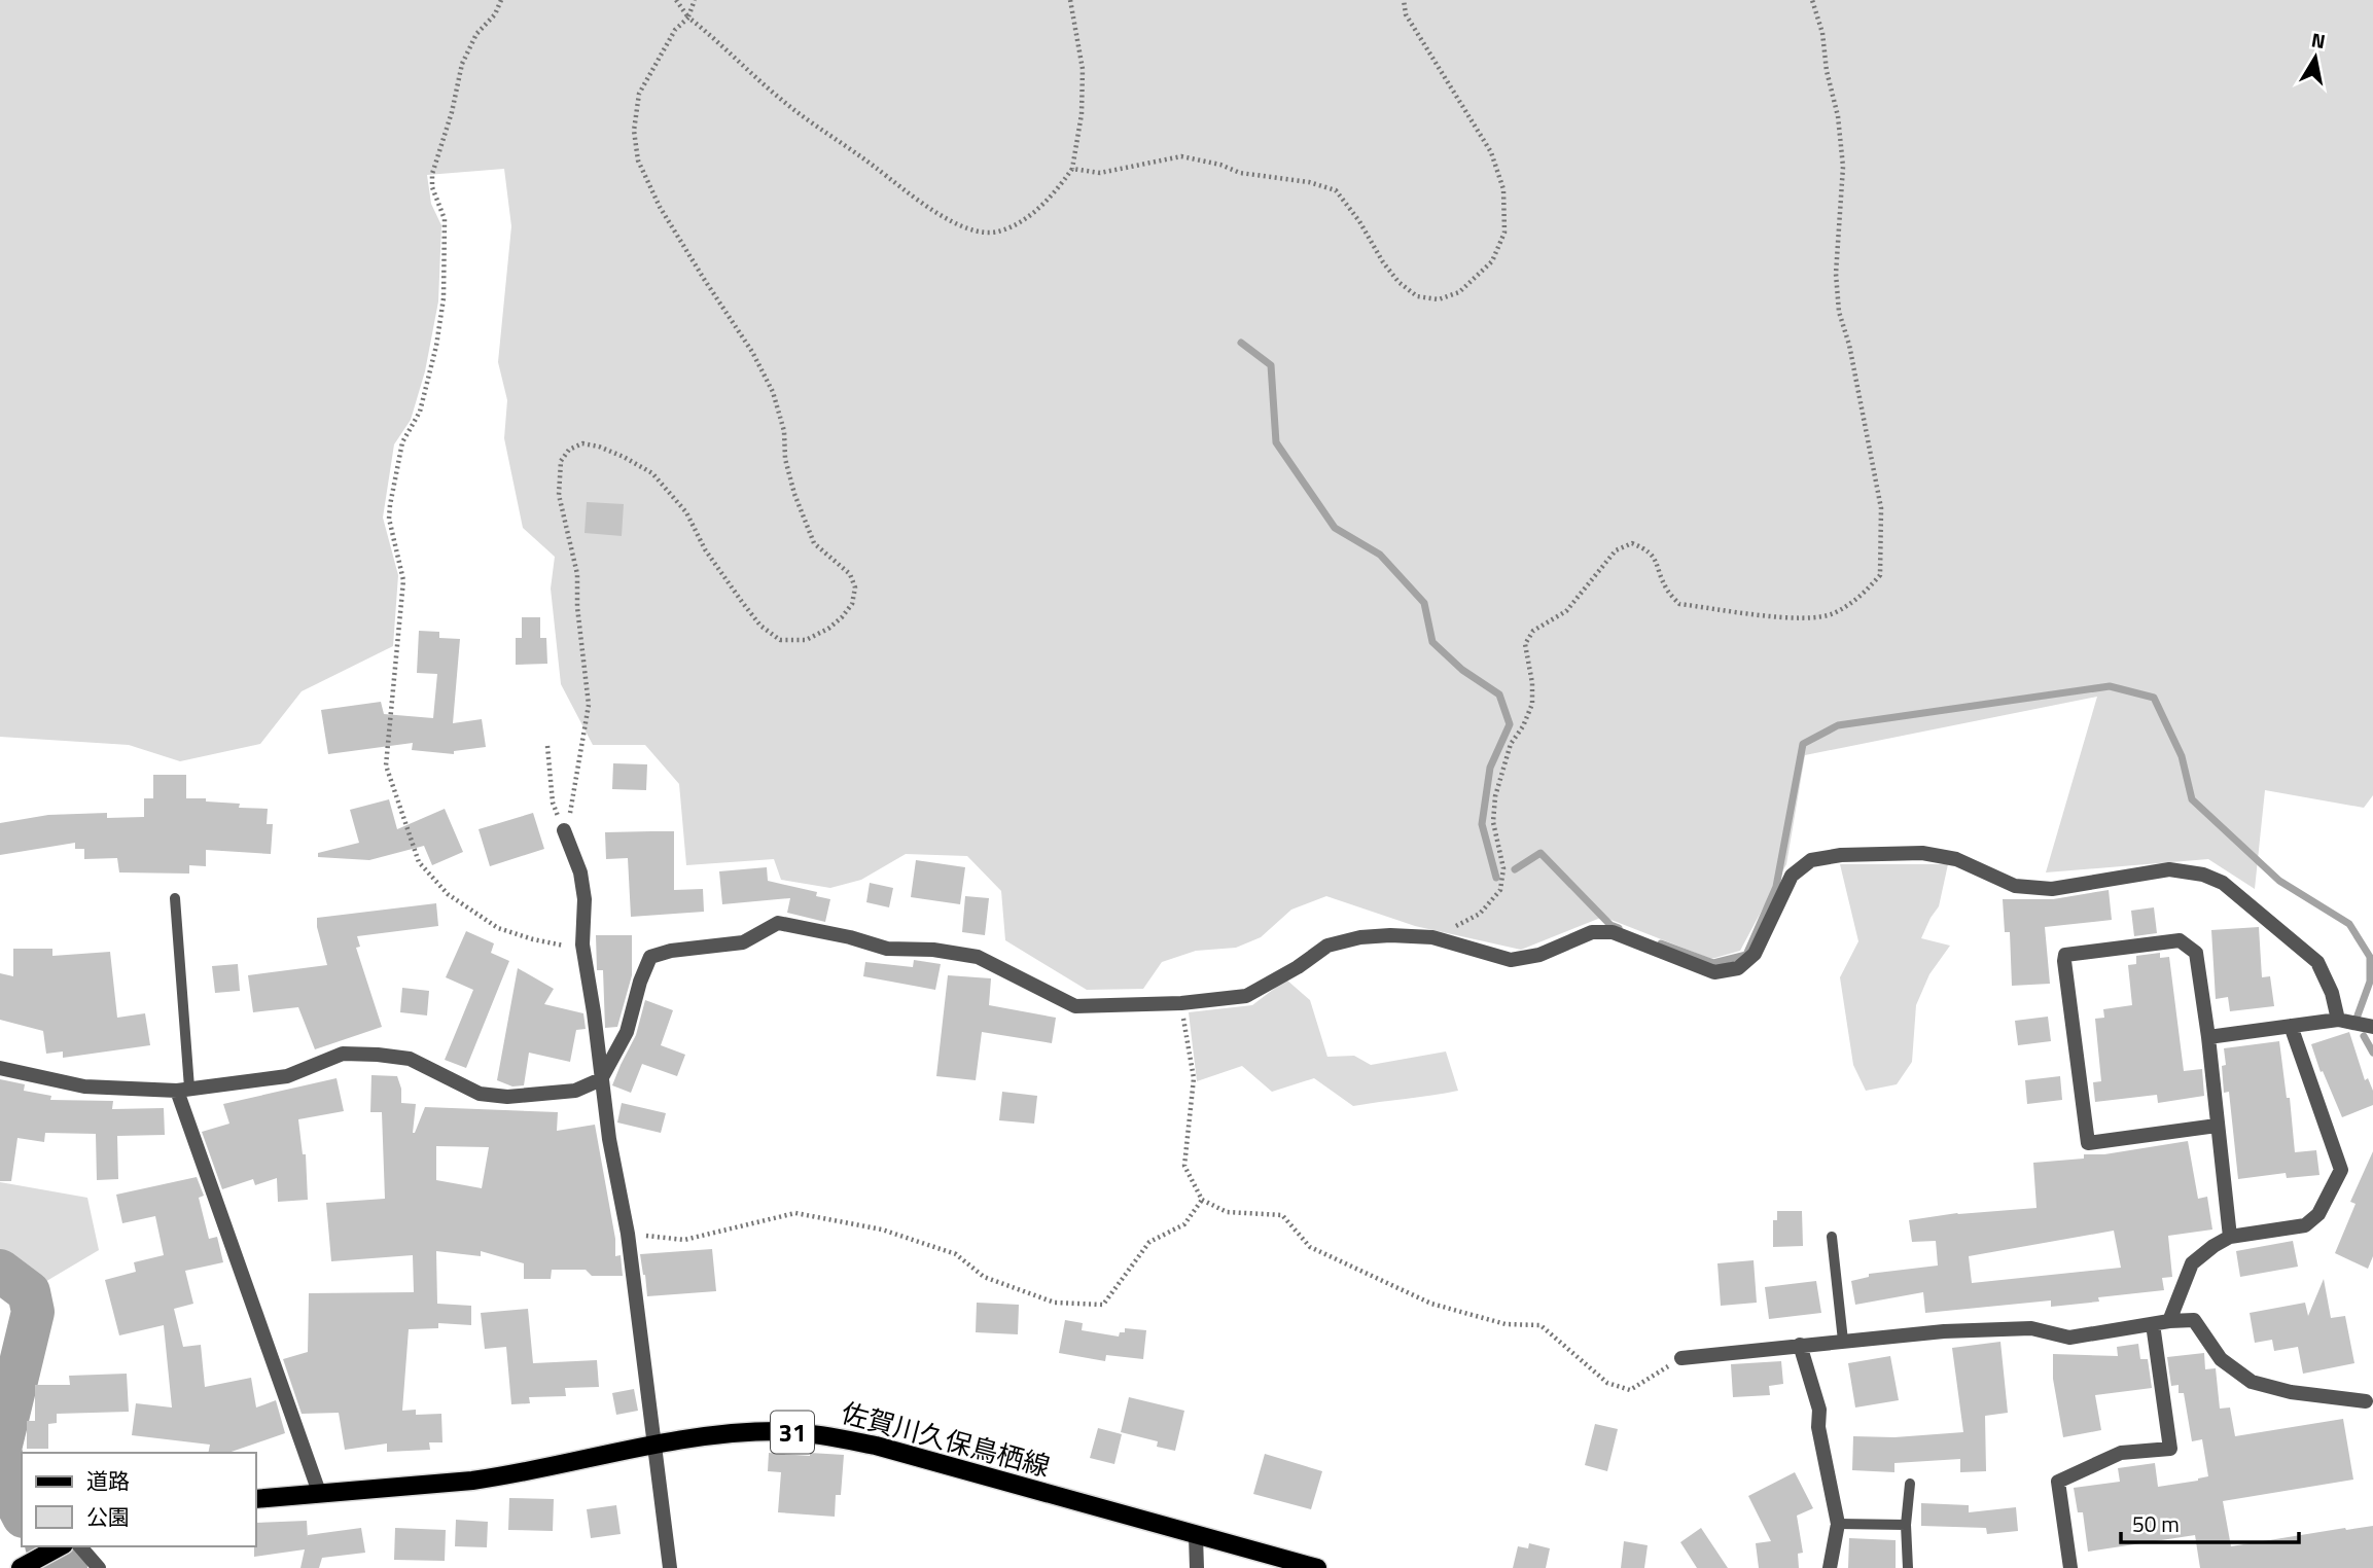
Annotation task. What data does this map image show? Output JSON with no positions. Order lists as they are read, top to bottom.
{
  "streets": {
    "main road": ["31", "佐賀川久保鳥栖線"]
  },
  "legend": ["道路", "公園"],
  "scale_bar": "50 m",
  "north": "top"
}
